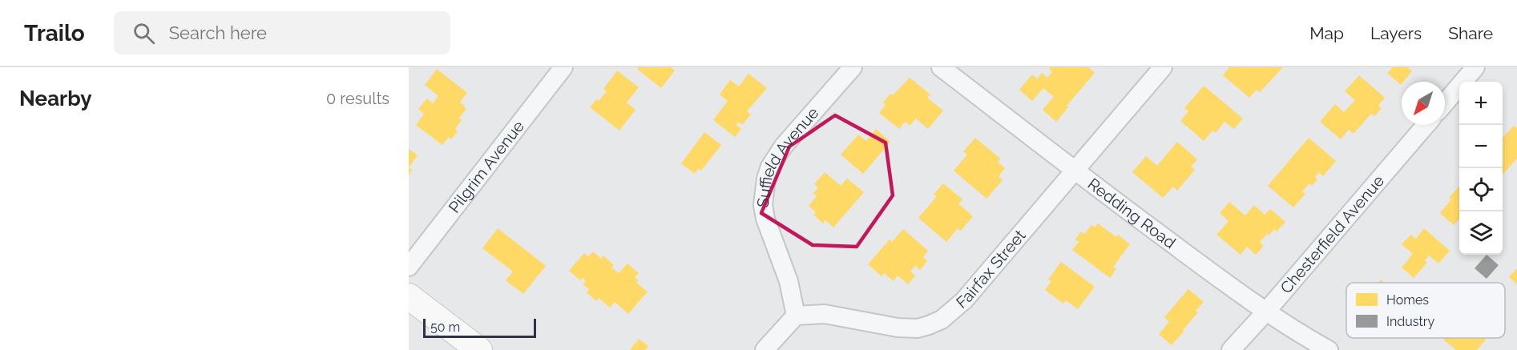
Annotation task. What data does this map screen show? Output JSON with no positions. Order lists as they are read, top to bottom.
{
  "streets": {
    "street": [
      "Suffield Avenue",
      "Pilgrim Avenue",
      "Redding Road",
      "Chesterfield Avenue",
      "Fairfax Street"
    ]
  },
  "crossings": [
    ["Suffield Avenue", "Fairfax Street"],
    ["Redding Road", "Chesterfield Avenue"],
    ["Redding Road", "Fairfax Street"]
  ],
  "legend": ["Homes", "Industry"],
  "scale_bar": "50 m",
  "north": "bottom left",
  "page": {
    "header": "Trailo",
    "search": "Search here",
    "nav": ["Map", "Layers", "Share"],
    "heading": ["Nearby", "0 results"],
    "map_buttons": ["+", "−"],
    "scale": "50 m"
  }
}
